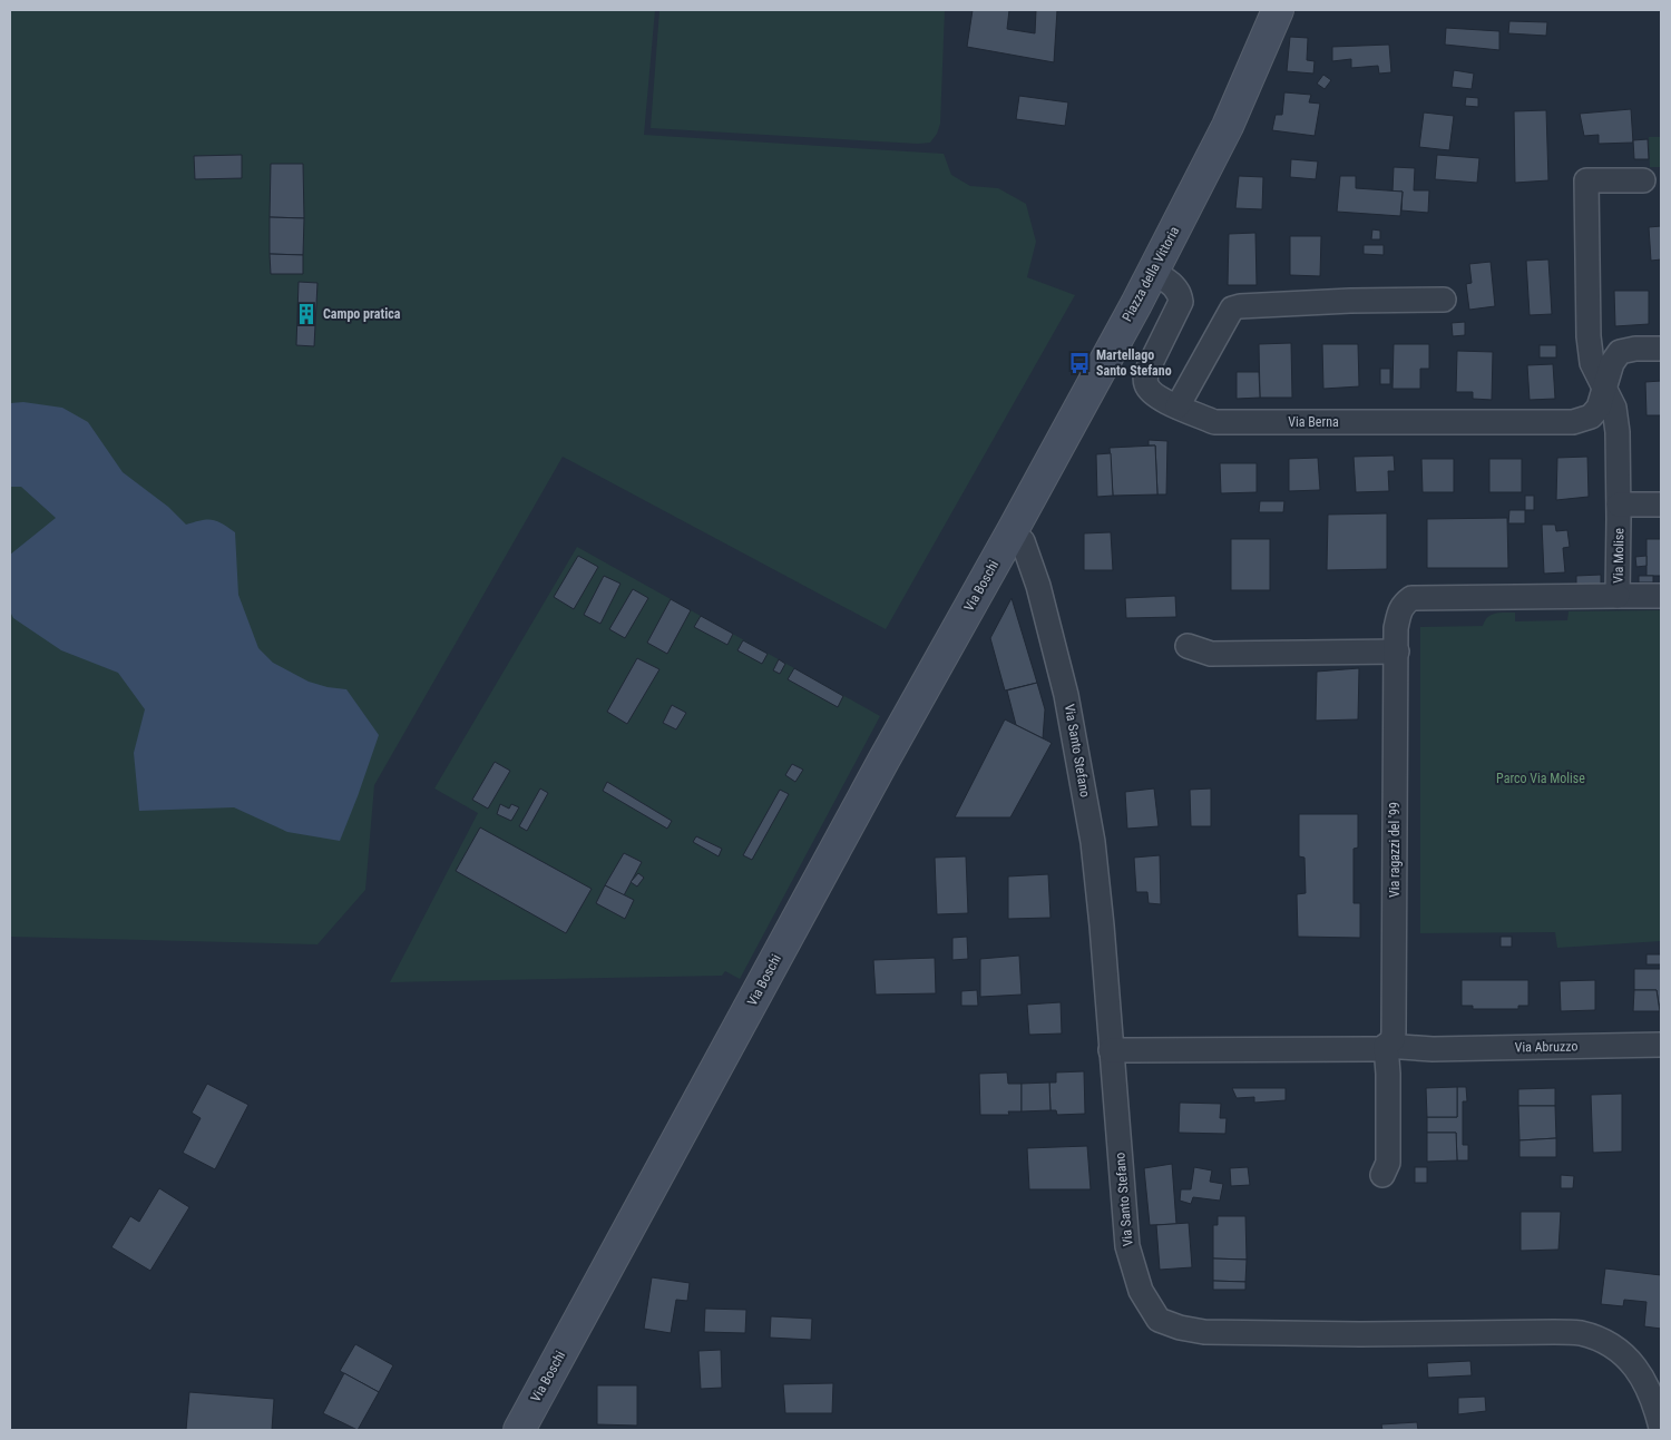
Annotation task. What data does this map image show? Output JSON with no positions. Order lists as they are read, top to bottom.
{
  "streets": {
    "main road": ["Piazza della Vittoria", "Via Boschi"],
    "street": [
      "Via Berna",
      "Via Molise",
      "Via Santo Stefano",
      "Via ragazzi del '99",
      "Via Abruzzo"
    ]
  },
  "crossings": [
    ["Piazza della Vittoria", "Via Berna"],
    ["Piazza della Vittoria", "Via Boschi"],
    ["Piazza della Vittoria", "Via Santo Stefano"],
    ["Via Molise", "Via ragazzi del '99"],
    ["Via Boschi", "Via Santo Stefano"],
    ["Via ragazzi del '99", "Via Abruzzo"]
  ],
  "parks": ["Parco Via Molise"],
  "places": {
    "building": ["Campo pratica"],
    "bus stop": ["Martellago Santo Stefano"]
  }
}
